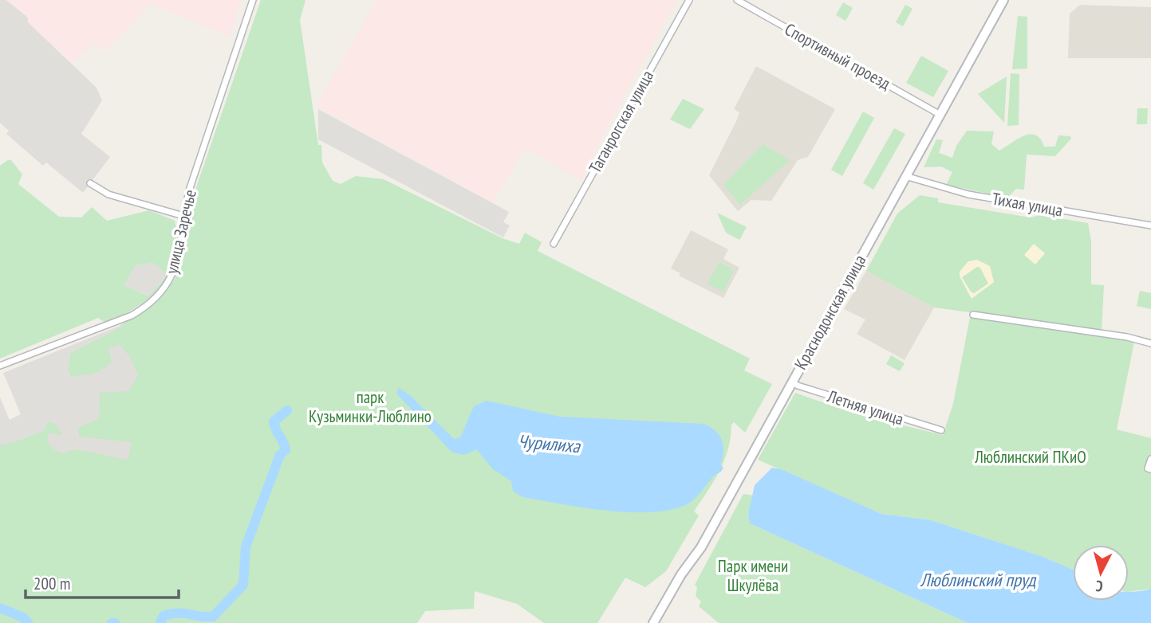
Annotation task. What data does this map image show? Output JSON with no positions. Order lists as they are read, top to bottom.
{
  "streets": {
    "main road": ["Краснодонская улица"],
    "street": [
      "Спортивный проезд",
      "Таганрогская улица",
      "Тихая улица",
      "улица Заречье",
      "Летняя улица"
    ]
  },
  "crossings": [
    ["Спортивный проезд", "Краснодонская улица"],
    ["Тихая улица", "Краснодонская улица"],
    ["Краснодонская улица", "Летняя улица"]
  ],
  "water": ["Чурилиха", "Люблинский пруд"],
  "parks": ["парк Кузьминки-Люблино", "Люблинский ПКиО", "Парк имени Шкулёва"],
  "scale_bar": "200 m",
  "north": "bottom"
}
